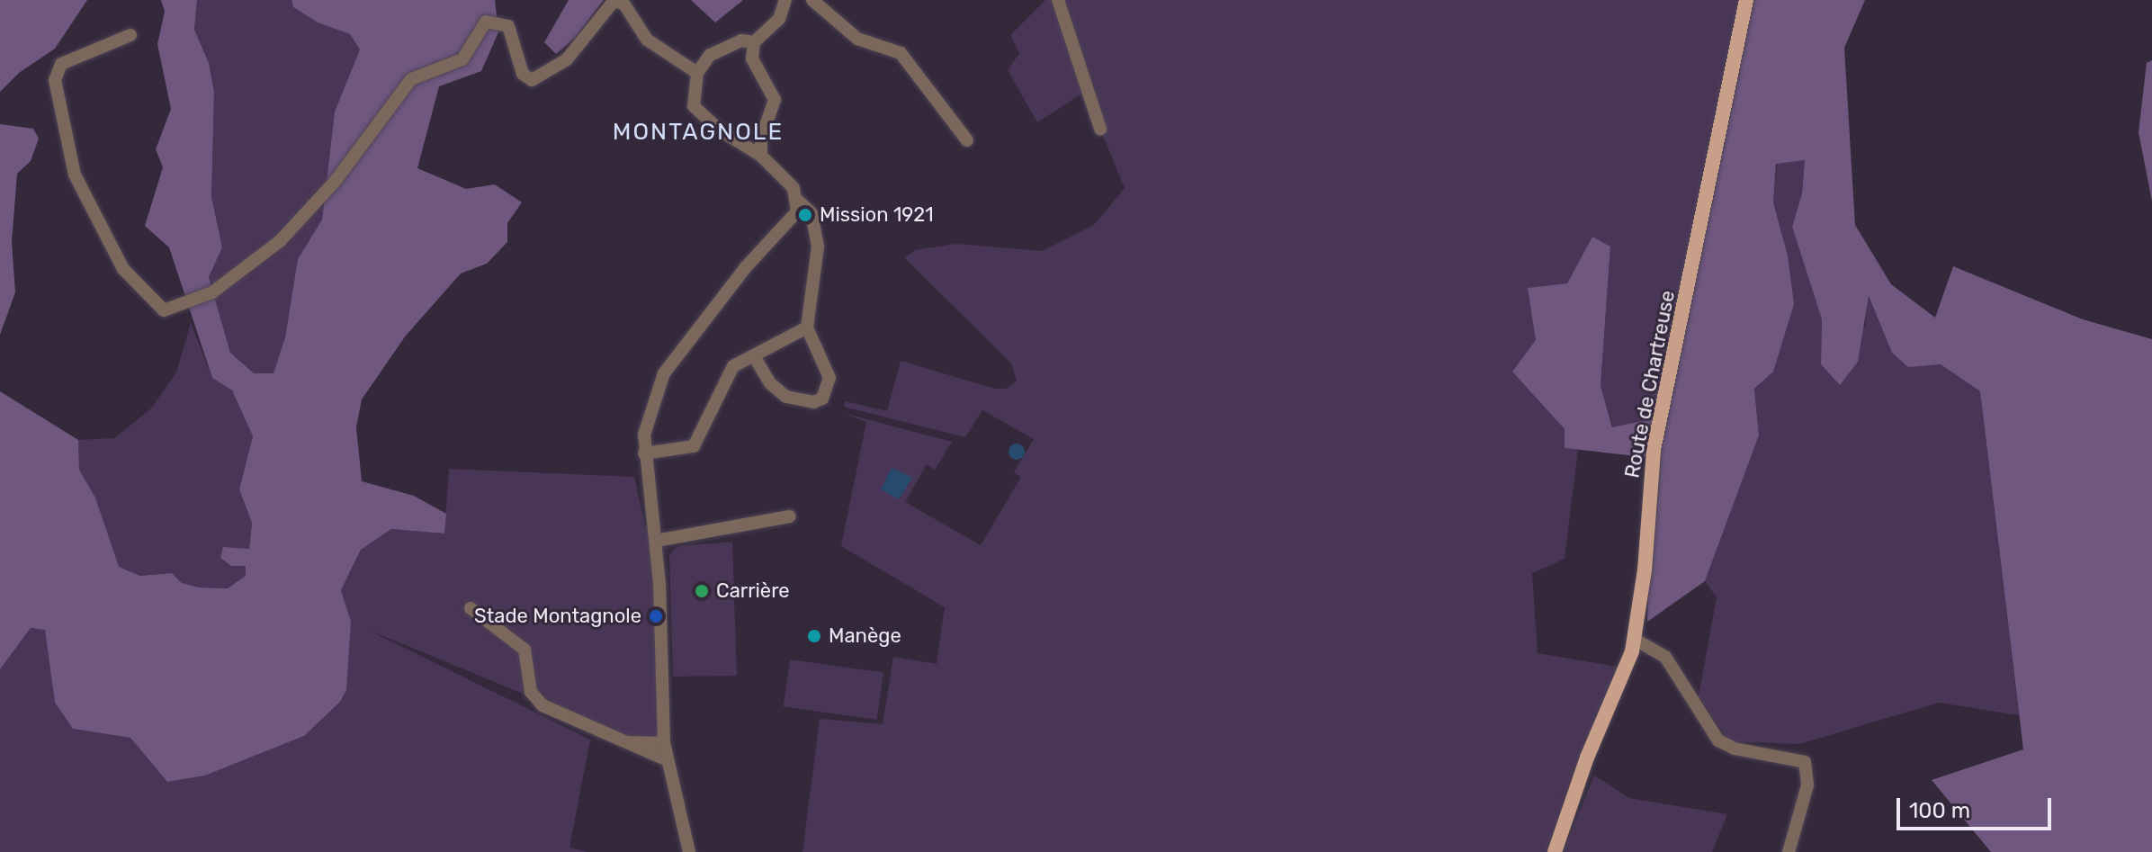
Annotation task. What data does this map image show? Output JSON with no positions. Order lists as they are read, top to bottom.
{
  "streets": {
    "main road": ["Route de Chartreuse"]
  },
  "districts": ["MONTAGNOLE"],
  "places": [
    "Mission 1921",
    "Carrière",
    "Stade Montagnole",
    "Manège"
  ],
  "scale_bar": "100 m"
}
